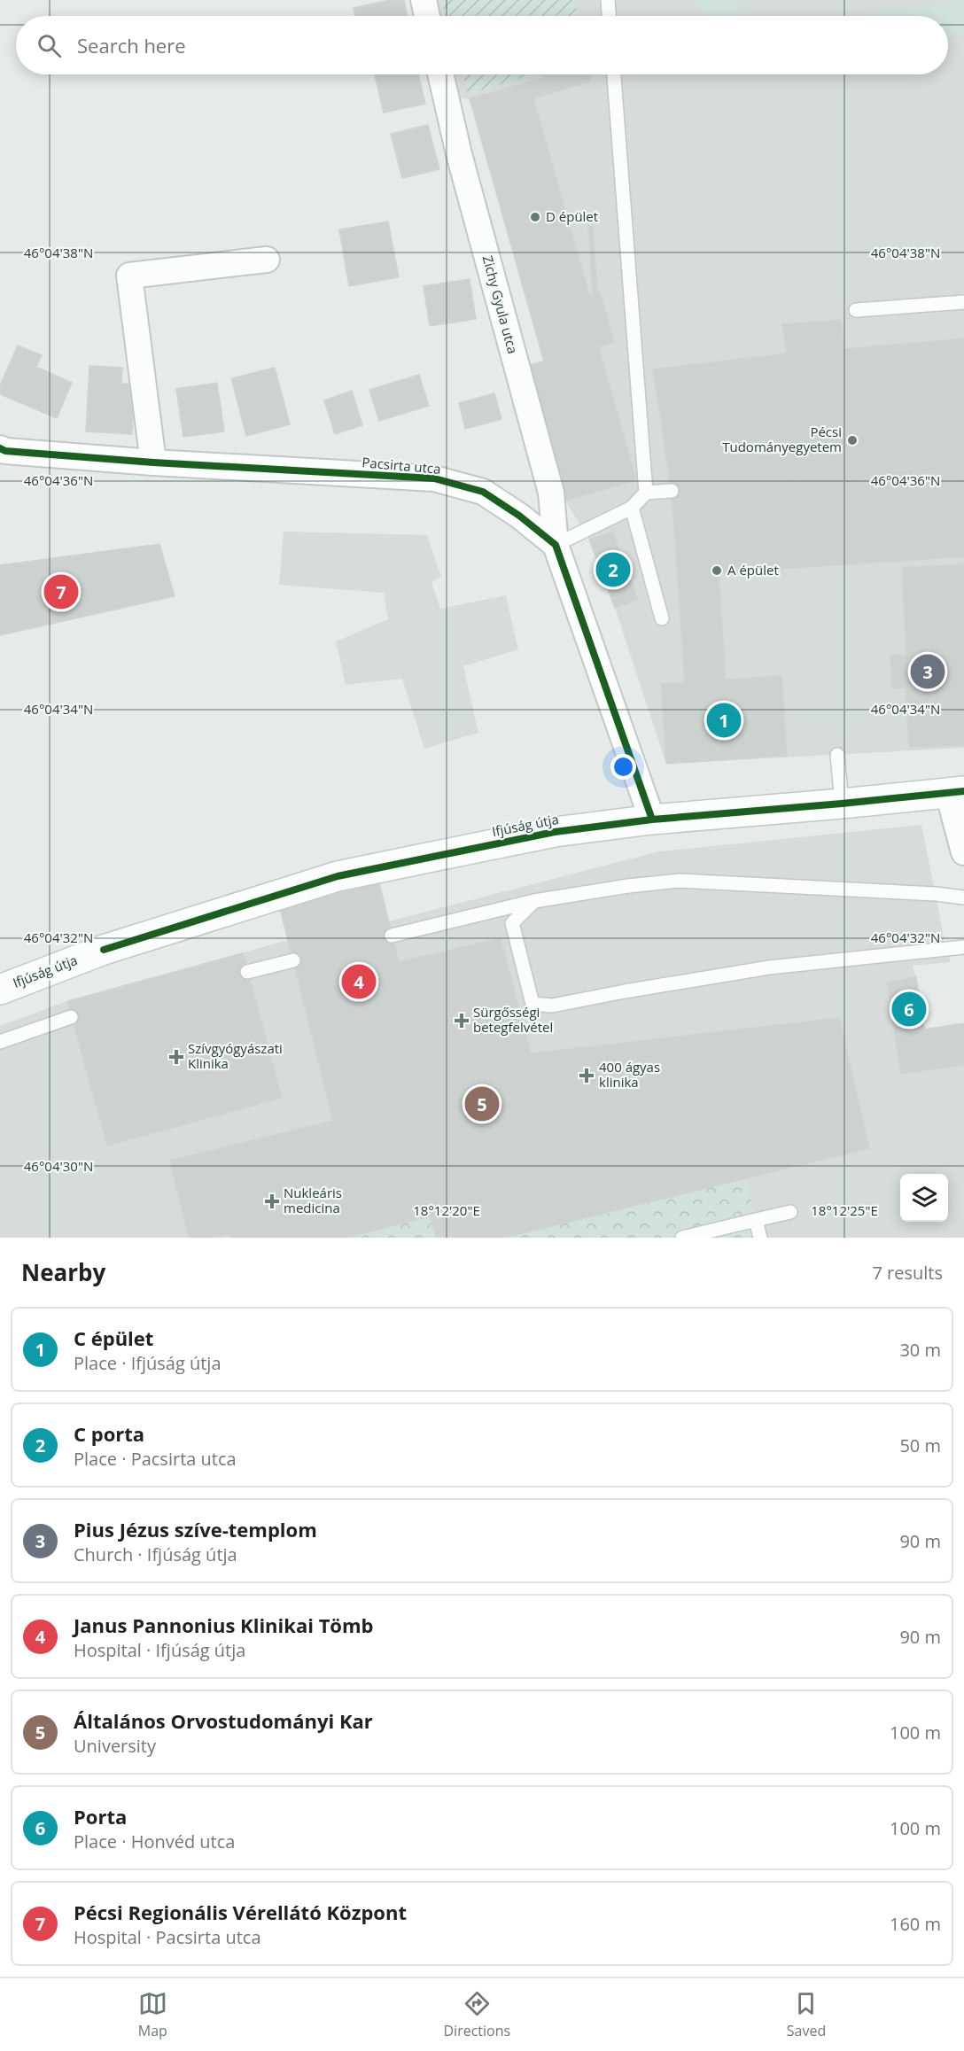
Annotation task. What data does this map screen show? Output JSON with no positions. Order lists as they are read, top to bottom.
{
  "streets": {
    "street": ["Zichy Gyula utca", "Pacsirta utca", "Ifjúság útja"]
  },
  "crossings": [
    ["Zichy Gyula utca", "Pacsirta utca"]
  ],
  "places": {
    "other": ["D épület", "Pécsi Tudományegyetem", "A épület"],
    "health": [
      "Sürgősségi betegfelvétel",
      "Szívgyógyászati Klinika",
      "400 ágyas klinika",
      "Nukleáris medicina"
    ]
  },
  "page": {
    "search": "Search here",
    "pins": [
      "2",
      "7",
      "3",
      "1",
      "4",
      "6",
      "5"
    ],
    "heading": ["Nearby", "7 results"],
    "list": [
      {
        "mark": "1",
        "name": "C épület",
        "note": "Place · Ifjúság útja",
        "value": "30 m"
      },
      {
        "mark": "2",
        "name": "C porta",
        "note": "Place · Pacsirta utca",
        "value": "50 m"
      },
      {
        "mark": "3",
        "name": "Pius Jézus szíve-templom",
        "note": "Church · Ifjúság útja",
        "value": "90 m"
      },
      {
        "mark": "4",
        "name": "Janus Pannonius Klinikai Tömb",
        "note": "Hospital · Ifjúság útja",
        "value": "90 m"
      },
      {
        "mark": "5",
        "name": "Általános Orvostudományi Kar",
        "note": "University",
        "value": "100 m"
      },
      {
        "mark": "6",
        "name": "Porta",
        "note": "Place · Honvéd utca",
        "value": "100 m"
      },
      {
        "mark": "7",
        "name": "Pécsi Regionális Vérellátó Központ",
        "note": "Hospital · Pacsirta utca",
        "value": "160 m"
      }
    ],
    "nav": ["Map", "Directions", "Saved"]
  },
  "coordinates": [
    "46°04'38\"N",
    "46°04'36\"N",
    "46°04'34\"N",
    "46°04'32\"N",
    "46°04'30\"N",
    "18°12'20\"E",
    "18°12'25\"E"
  ]
}
